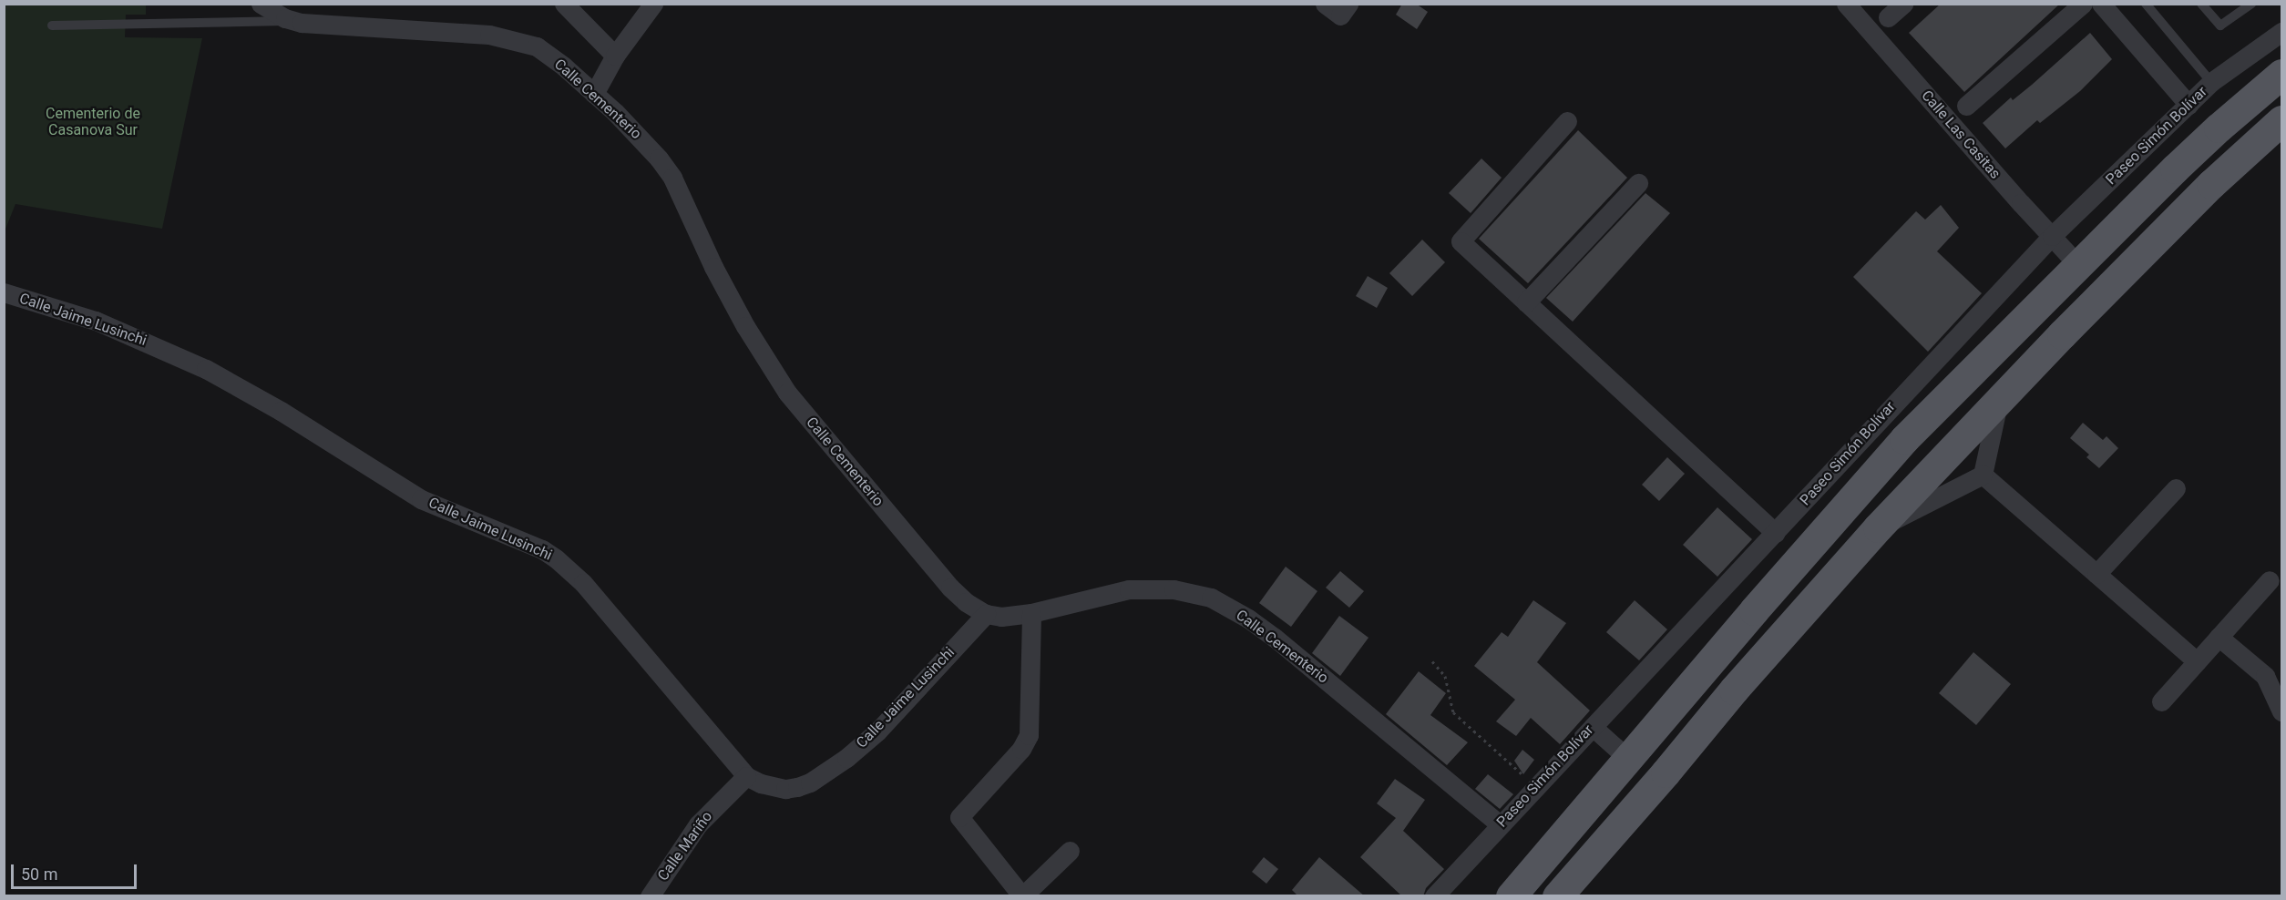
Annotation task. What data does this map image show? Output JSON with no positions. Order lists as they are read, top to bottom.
{
  "streets": {
    "street": [
      "Calle Cementerio",
      "Calle Las Casitas",
      "Paseo Simón Bolívar",
      "Calle Jaime Lusinchi",
      "Calle Mariño"
    ]
  },
  "crossings": [
    ["Calle Cementerio", "Paseo Simón Bolívar"],
    ["Calle Cementerio", "Calle Jaime Lusinchi"],
    ["Calle Las Casitas", "Paseo Simón Bolívar"],
    ["Calle Jaime Lusinchi", "Calle Mariño"]
  ],
  "parks": ["Cementerio de Casanova Sur"],
  "scale_bar": "50 m"
}
